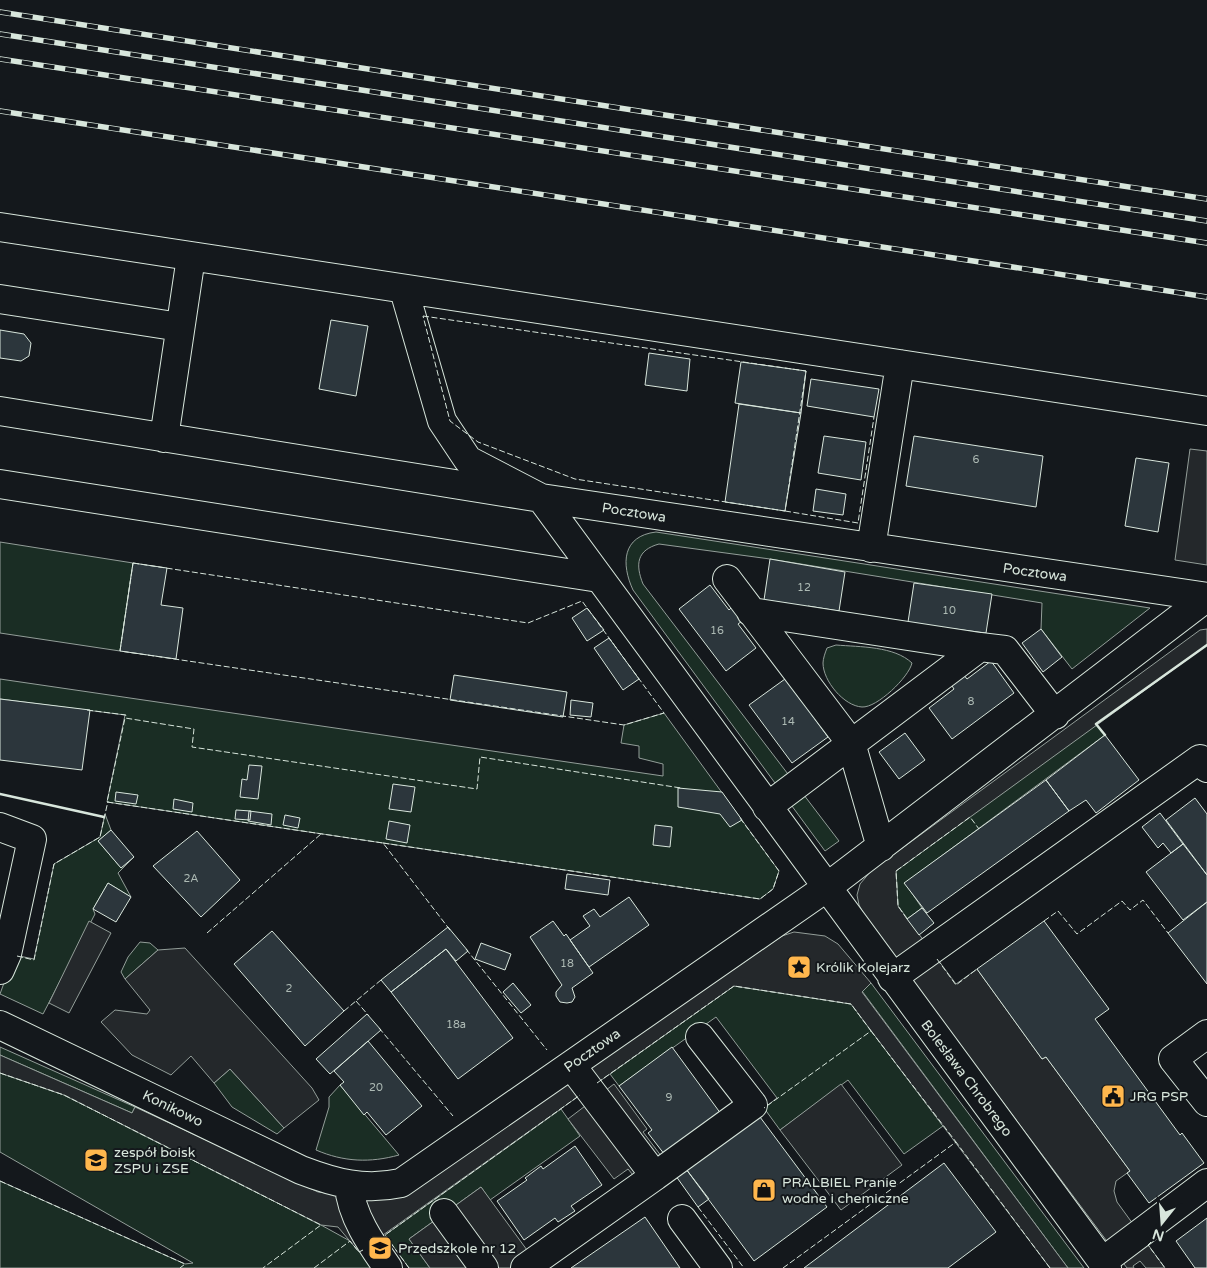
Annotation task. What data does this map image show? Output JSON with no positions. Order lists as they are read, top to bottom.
{
  "streets": {
    "street": ["Pocztowa", "Bolesława Chrobrego", "Konikowo"]
  },
  "crossings": [
    ["Pocztowa", "Bolesława Chrobrego"],
    ["Pocztowa", "Konikowo"]
  ],
  "places": {
    "place": ["Królik Kolejarz"],
    "public building": ["JRG PSP"],
    "school or university": ["zespół boisk ZSPU i ZSE", "Przedszkole nr 12"],
    "shop": ["PRALBIEL Pranie wodne i chemiczne"]
  },
  "house_numbers": [
    "6",
    "12",
    "10",
    "16",
    "8",
    "14",
    "2A",
    "18",
    "2",
    "18a",
    "20",
    "9"
  ],
  "north": "bottom"
}
